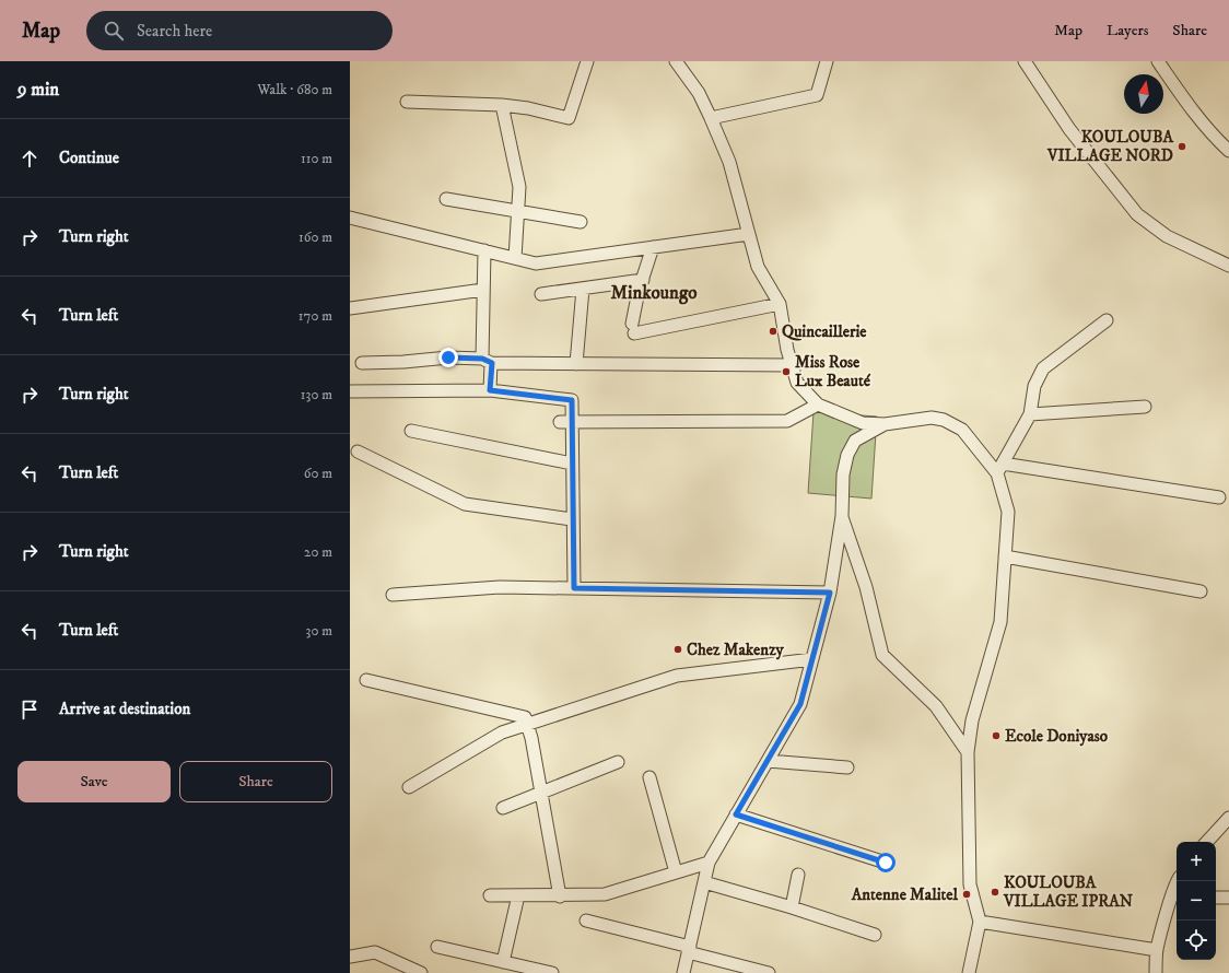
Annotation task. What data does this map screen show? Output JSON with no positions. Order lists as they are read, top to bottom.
{
  "districts": ["Minkoungo"],
  "places": [
    "KOULOUBA VILLAGE NORD",
    "Quincaillerie",
    "Miss Rose Lux Beauté",
    "Chez Makenzy",
    "Ecole Doniyaso",
    "KOULOUBA VILLAGE IPRAN",
    "Antenne Malitel"
  ],
  "north": "top",
  "page": {
    "header": "Map",
    "search": "Search here",
    "nav": ["Map", "Layers", "Share"],
    "heading": ["9 min", "Walk · 680 m"],
    "list": [
      ["Continue", "110 m"],
      ["Turn right", "160 m"],
      ["Turn left", "170 m"],
      ["Turn right", "130 m"],
      ["Turn left", "60 m"],
      ["Turn right", "20 m"],
      ["Turn left", "30 m"],
      "Arrive at destination"
    ],
    "buttons": ["Save", "Share"],
    "map_buttons": ["+", "−"]
  }
}
